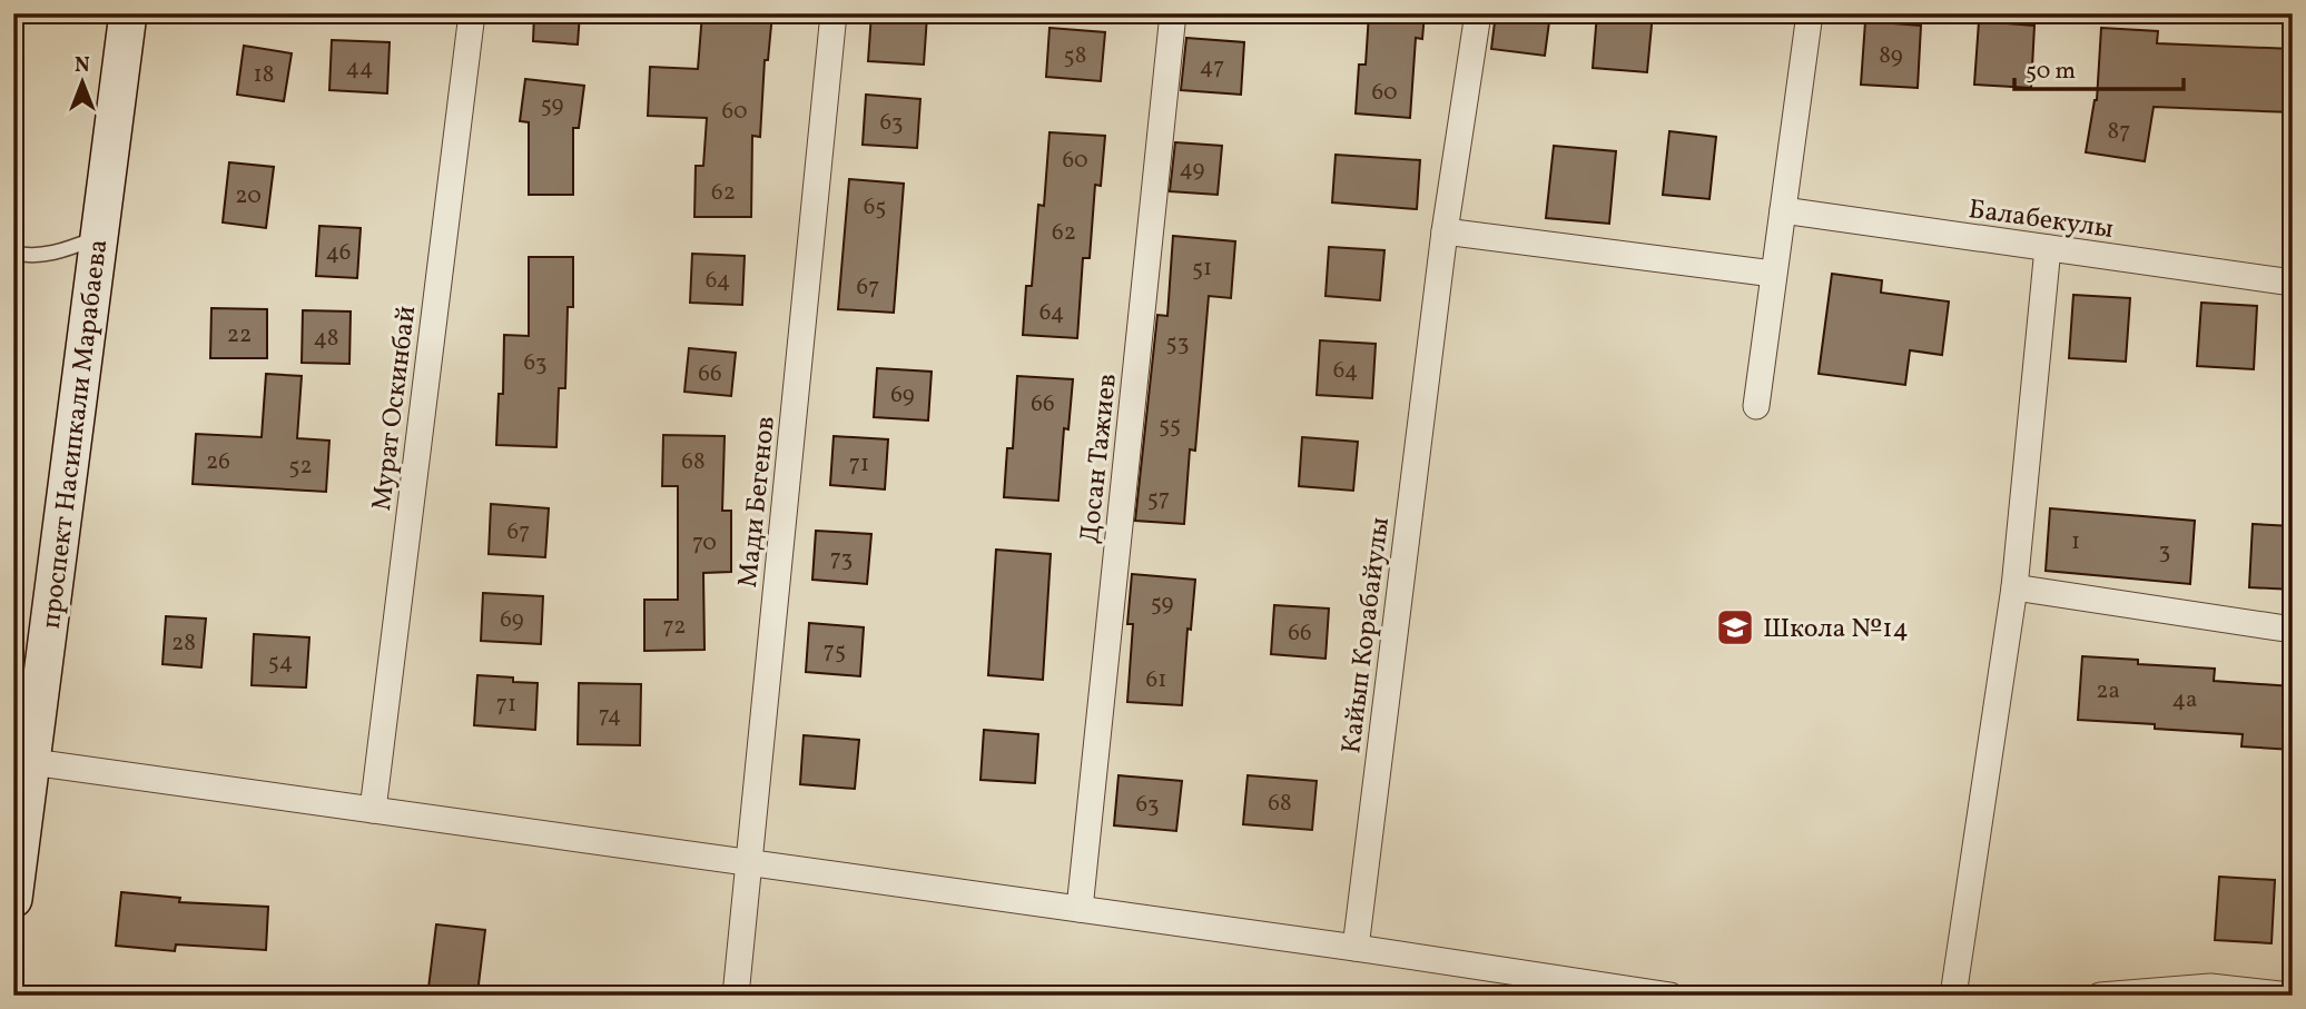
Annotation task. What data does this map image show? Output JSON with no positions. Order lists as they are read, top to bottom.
{
  "streets": {
    "main road": ["проспект Насипкали Марабаева"],
    "street": [
      "Балабекулы",
      "Мурат Оскинбай",
      "Досан Тажиев",
      "Мади Бегенов",
      "Кайып Корабайулы"
    ]
  },
  "places": {
    "school or university": ["Школа №14"]
  },
  "house_numbers": [
    "58",
    "89",
    "47",
    "44",
    "18",
    "60",
    "59",
    "60",
    "63",
    "87",
    "60",
    "49",
    "62",
    "20",
    "65",
    "62",
    "46",
    "51",
    "64",
    "67",
    "64",
    "22",
    "48",
    "53",
    "63",
    "64",
    "66",
    "69",
    "66",
    "55",
    "26",
    "68",
    "71",
    "52",
    "57",
    "67",
    "1",
    "70",
    "3",
    "73",
    "59",
    "69",
    "72",
    "66",
    "28",
    "75",
    "54",
    "61",
    "2а",
    "4а",
    "71",
    "74",
    "68",
    "63"
  ],
  "scale_bar": "50 m",
  "north": "top"
}
